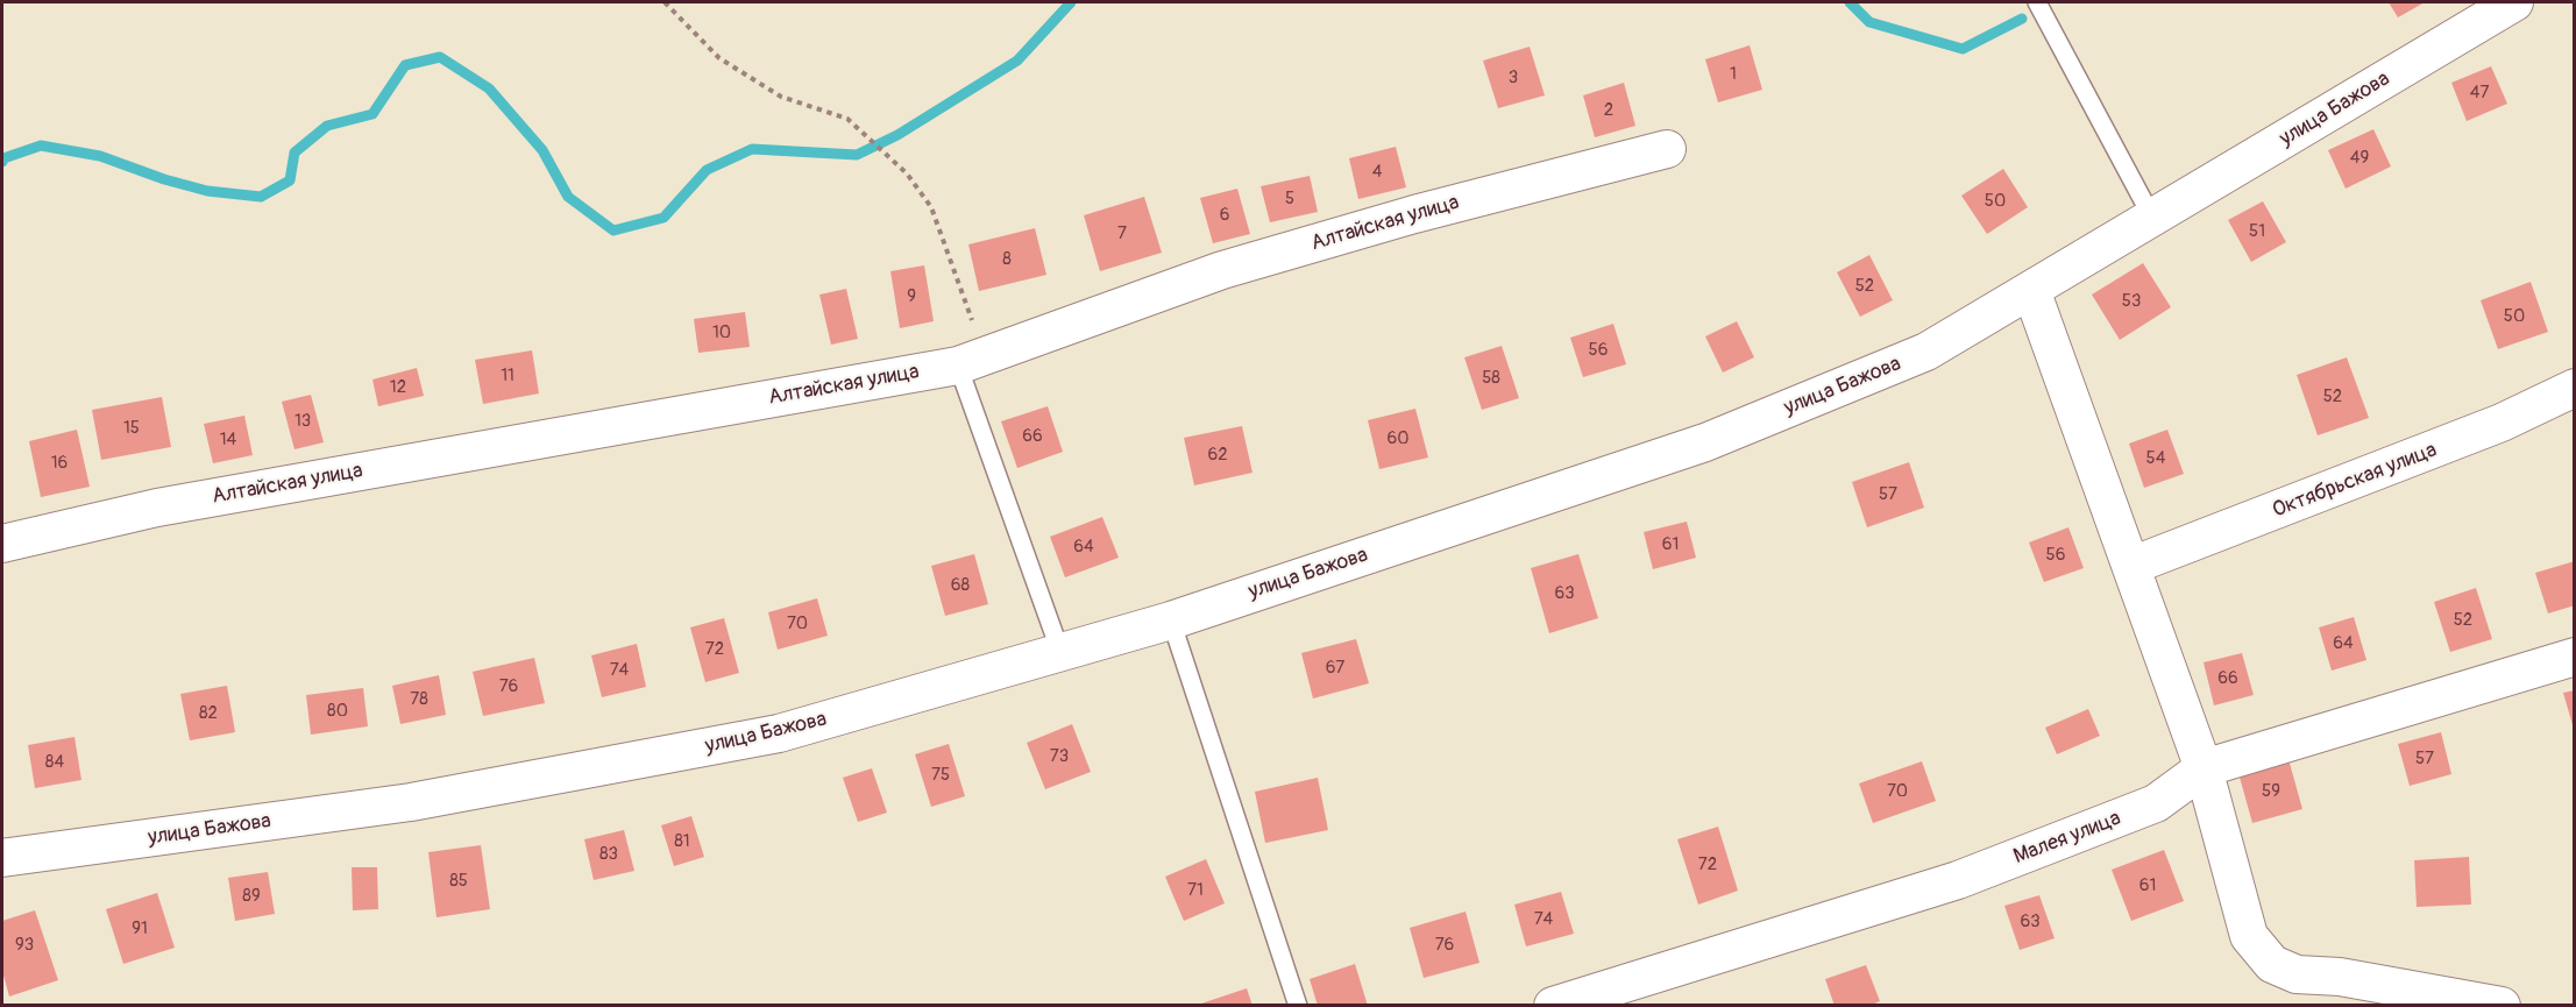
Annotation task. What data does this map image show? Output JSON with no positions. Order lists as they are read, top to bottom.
{
  "streets": {
    "street": [
      "улица Бажова",
      "Алтайская улица",
      "Октябрьская улица",
      "Малея улица"
    ]
  },
  "house_numbers": [
    "1",
    "3",
    "47",
    "2",
    "49",
    "4",
    "5",
    "50",
    "6",
    "51",
    "7",
    "8",
    "52",
    "9",
    "53",
    "50",
    "10",
    "56",
    "11",
    "58",
    "12",
    "52",
    "13",
    "15",
    "66",
    "60",
    "14",
    "62",
    "54",
    "16",
    "57",
    "61",
    "64",
    "56",
    "68",
    "63",
    "52",
    "70",
    "64",
    "72",
    "67",
    "74",
    "66",
    "76",
    "78",
    "80",
    "82",
    "73",
    "57",
    "84",
    "75",
    "70",
    "59",
    "81",
    "83",
    "72",
    "85",
    "61",
    "71",
    "89",
    "74",
    "63",
    "91",
    "93",
    "76"
  ]
}
